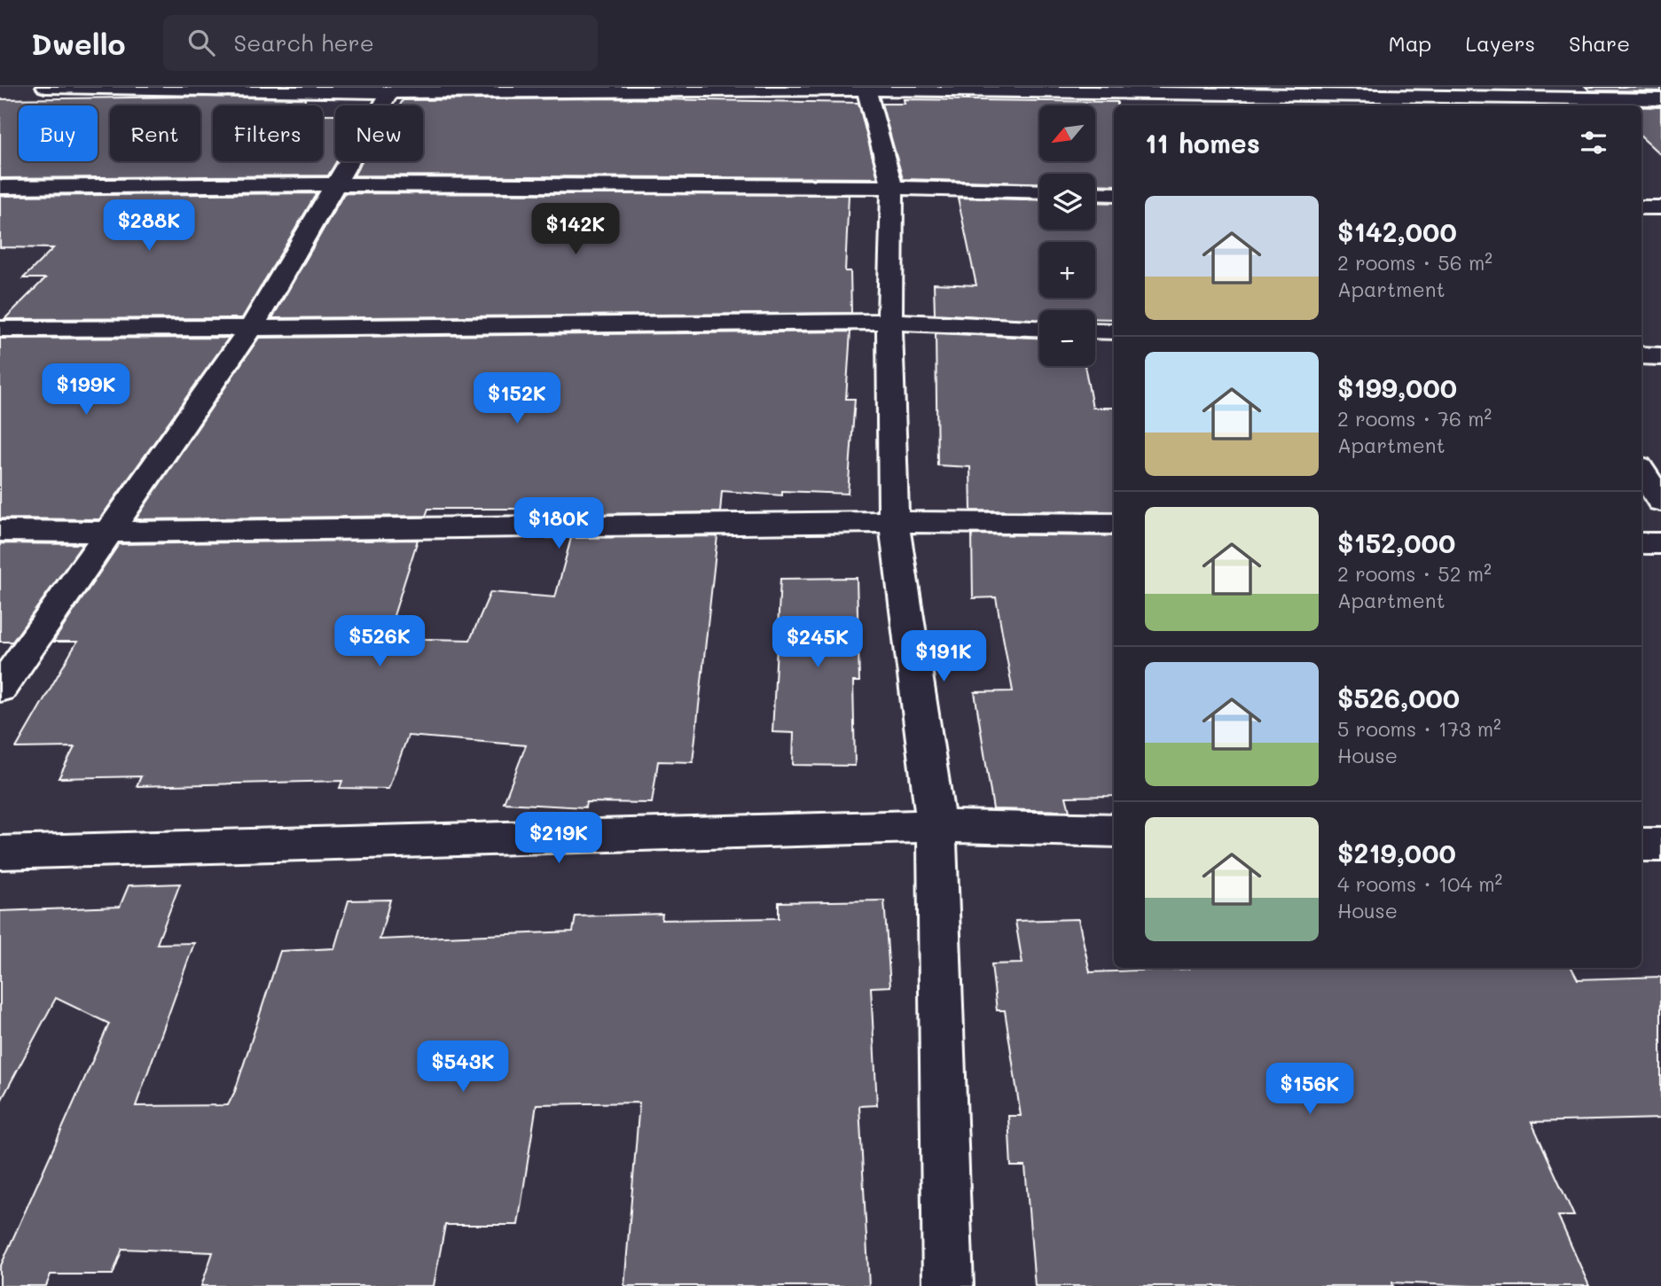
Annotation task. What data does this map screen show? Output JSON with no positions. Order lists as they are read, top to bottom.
{
  "north": "bottom left",
  "page": {
    "header": "Dwello",
    "search": "Search here",
    "nav": ["Map", "Layers", "Share"],
    "map_buttons": ["+", "−"],
    "chip": [
      "Buy",
      "Rent",
      "Filters",
      "New"
    ],
    "heading": "11 homes",
    "list": [
      {
        "name": "$142,000",
        "note": "2 rooms · 56 m² · Apartment"
      },
      {
        "name": "$199,000",
        "note": "2 rooms · 76 m² · Apartment"
      },
      {
        "name": "$152,000",
        "note": "2 rooms · 52 m² · Apartment"
      },
      {
        "name": "$526,000",
        "note": "5 rooms · 173 m² · House"
      },
      {
        "name": "$219,000",
        "note": "4 rooms · 104 m² · House"
      }
    ],
    "price": [
      "$288K",
      "$142K",
      "$199K",
      "$152K",
      "$180K",
      "$526K",
      "$245K",
      "$191K",
      "$219K",
      "$543K",
      "$156K"
    ]
  }
}
